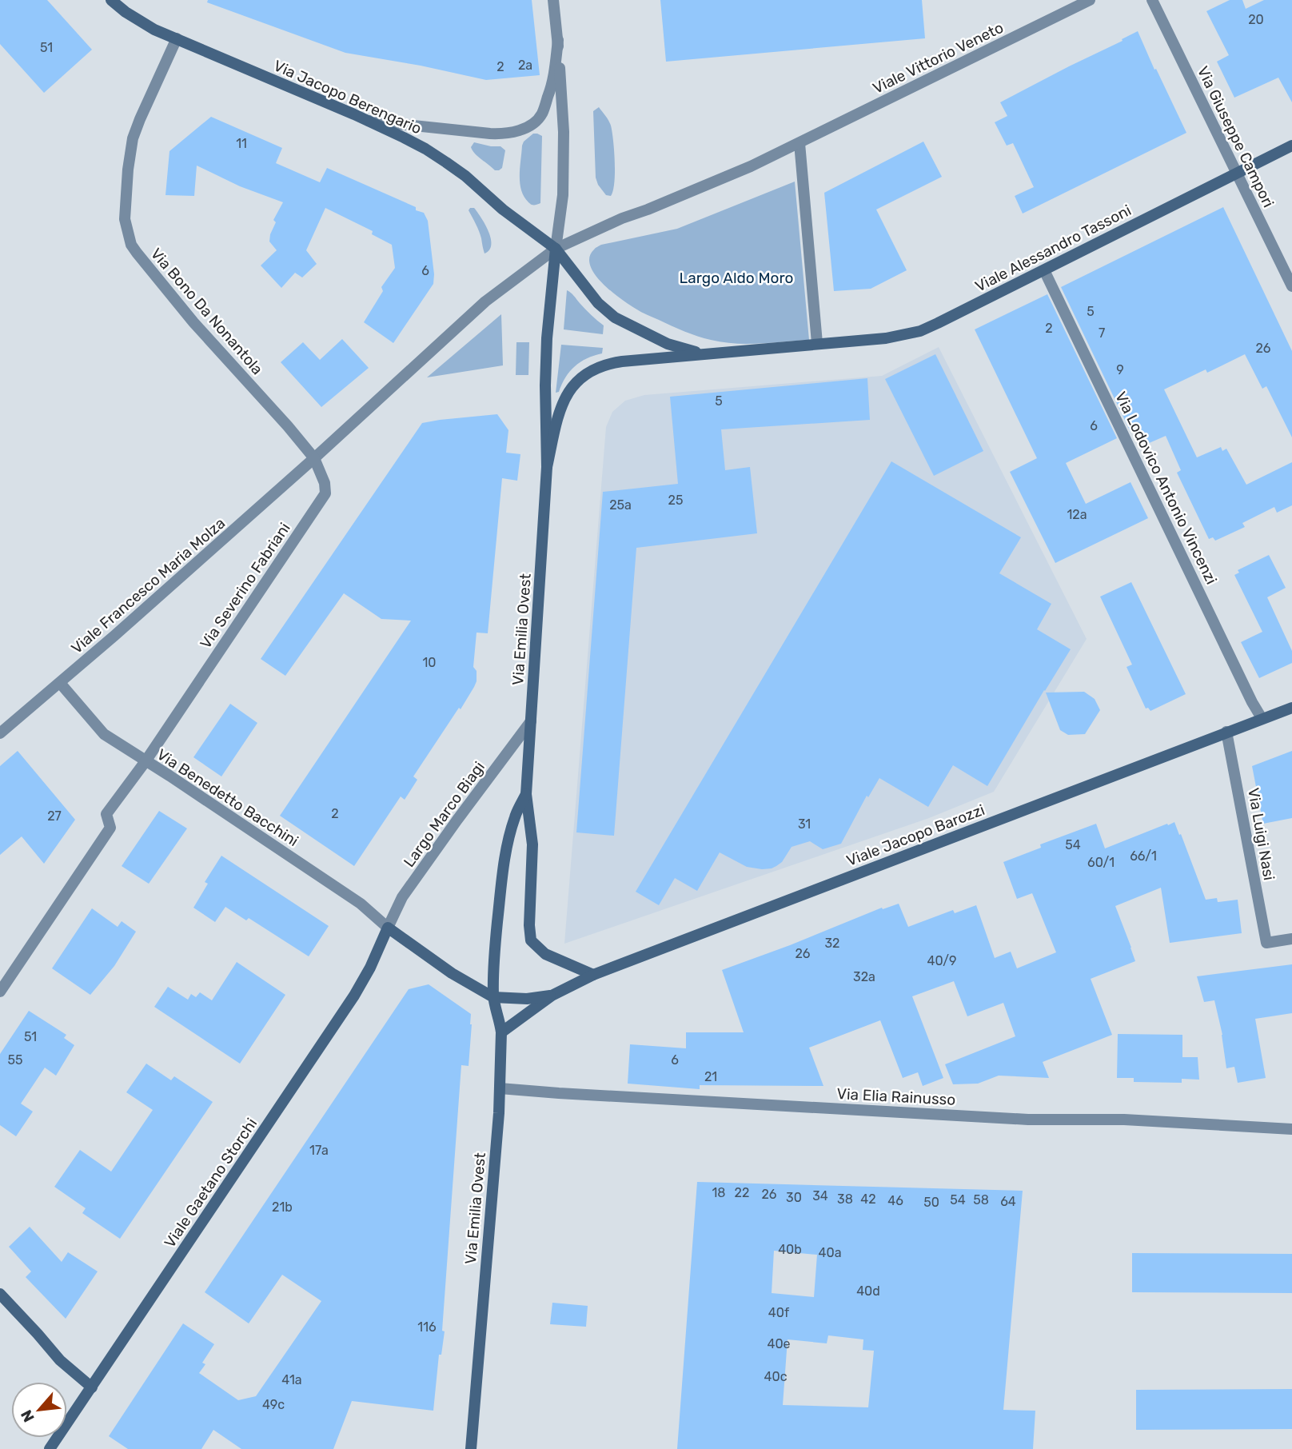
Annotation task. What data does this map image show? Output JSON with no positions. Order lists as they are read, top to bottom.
{
  "streets": {
    "street": [
      "Viale Vittorio Veneto",
      "Via Jacopo Berengario",
      "Via Giuseppe Campori",
      "Viale Alessandro Tassoni",
      "Via Bono Da Nonantola",
      "Via Lodovico Antonio Vincenzi",
      "Viale Francesco Maria Molza",
      "Via Severino Fabriani",
      "Via Emilia Ovest",
      "Via Benedetto Bacchini",
      "Largo Marco Biagi",
      "Via Luigi Nasi",
      "Viale Jacopo Barozzi",
      "Via Elia Rainusso",
      "Viale Gaetano Storchi"
    ]
  },
  "crossings": [
    ["Via Jacopo Berengario", "Via Bono Da Nonantola"],
    ["Via Giuseppe Campori", "Viale Alessandro Tassoni"],
    ["Viale Alessandro Tassoni", "Via Lodovico Antonio Vincenzi"],
    ["Via Bono Da Nonantola", "Viale Francesco Maria Molza"],
    ["Via Bono Da Nonantola", "Via Severino Fabriani"],
    ["Via Lodovico Antonio Vincenzi", "Viale Jacopo Barozzi"],
    ["Viale Francesco Maria Molza", "Via Severino Fabriani"],
    ["Viale Francesco Maria Molza", "Via Benedetto Bacchini"],
    ["Via Severino Fabriani", "Via Benedetto Bacchini"],
    ["Via Emilia Ovest", "Largo Marco Biagi"],
    ["Via Emilia Ovest", "Viale Jacopo Barozzi"],
    ["Via Emilia Ovest", "Via Elia Rainusso"],
    ["Via Benedetto Bacchini", "Largo Marco Biagi"],
    ["Via Benedetto Bacchini", "Viale Gaetano Storchi"],
    ["Largo Marco Biagi", "Viale Gaetano Storchi"],
    ["Via Luigi Nasi", "Viale Jacopo Barozzi"]
  ],
  "parks": ["Largo Aldo Moro"],
  "house_numbers": [
    "20",
    "51",
    "2a",
    "2",
    "11",
    "6",
    "5",
    "2",
    "7",
    "26",
    "9",
    "5",
    "6",
    "25",
    "25a",
    "12a",
    "10",
    "2",
    "27",
    "31",
    "54",
    "66/1",
    "60/1",
    "32",
    "26",
    "40/9",
    "32a",
    "51",
    "55",
    "6",
    "21",
    "17a",
    "18",
    "22",
    "26",
    "34",
    "30",
    "38",
    "42",
    "54",
    "58",
    "46",
    "64",
    "50",
    "21b",
    "40b",
    "40a",
    "40d",
    "40f",
    "116",
    "40e",
    "40c",
    "41a",
    "49c"
  ],
  "north": "bottom left"
}
